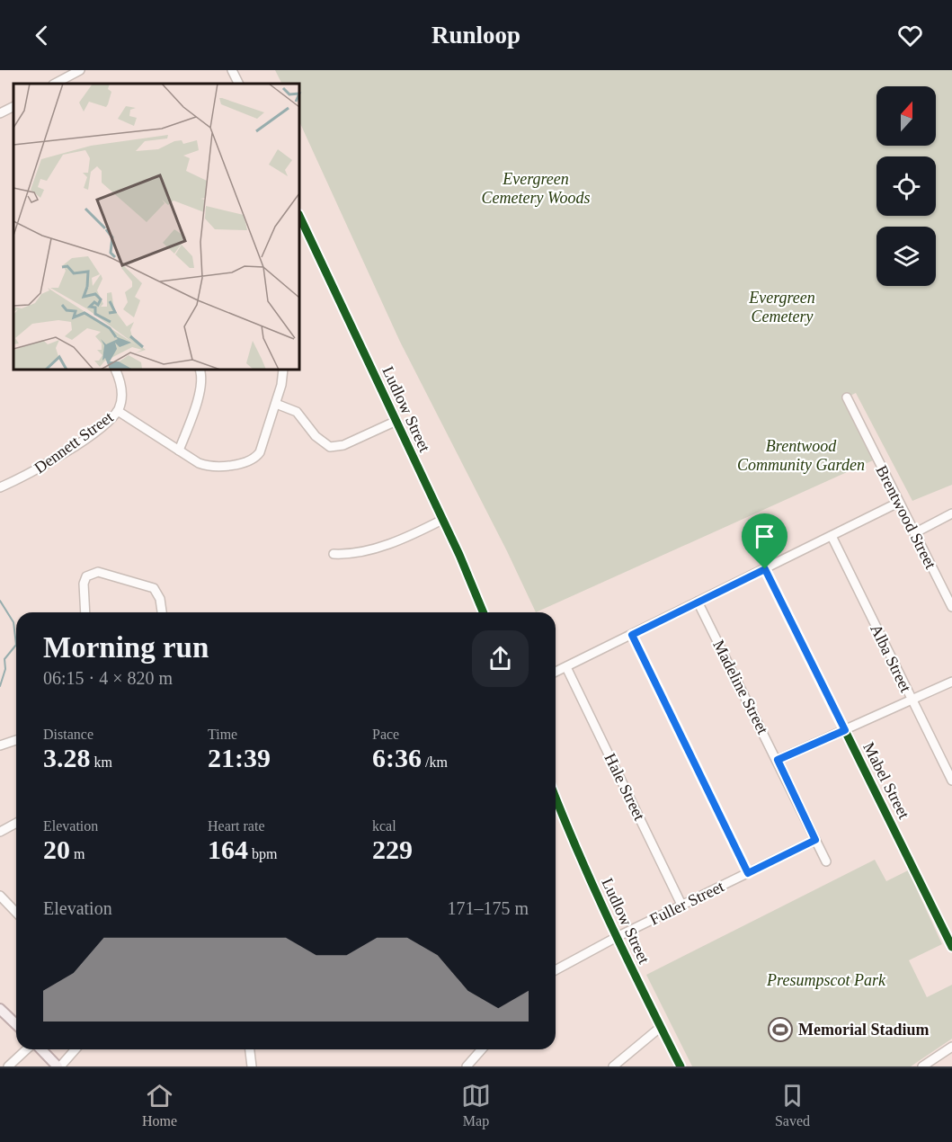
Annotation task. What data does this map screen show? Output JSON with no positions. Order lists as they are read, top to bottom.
{
  "streets": {
    "street": [
      "Ludlow Street",
      "Dennett Street",
      "Brentwood Street",
      "Alba Street",
      "Madeline Street",
      "Mabel Street",
      "Hale Street",
      "Fuller Street"
    ]
  },
  "crossings": [
    ["Ludlow Street", "Fuller Street"],
    ["Madeline Street", "Fuller Street"],
    ["Hale Street", "Fuller Street"]
  ],
  "parks": [
    "Evergreen Cemetery Woods",
    "Evergreen Cemetery",
    "Brentwood Community Garden",
    "Presumpscot Park"
  ],
  "places": {
    "sports": ["Memorial Stadium"]
  },
  "north": "top",
  "page": {
    "header": "Runloop",
    "heading": ["Morning run", "06:15 · 4 × 820 m"],
    "stats": [
      ["Distance", "3.28 km"],
      ["Time", "21:39"],
      ["Pace", "6:36 /km"],
      ["Elevation", "20 m"],
      ["Heart rate", "164 bpm"],
      ["kcal", "229"]
    ],
    "chart": ["Elevation", "171–175 m"],
    "tabs": ["Home", "Map", "Saved"]
  }
}
